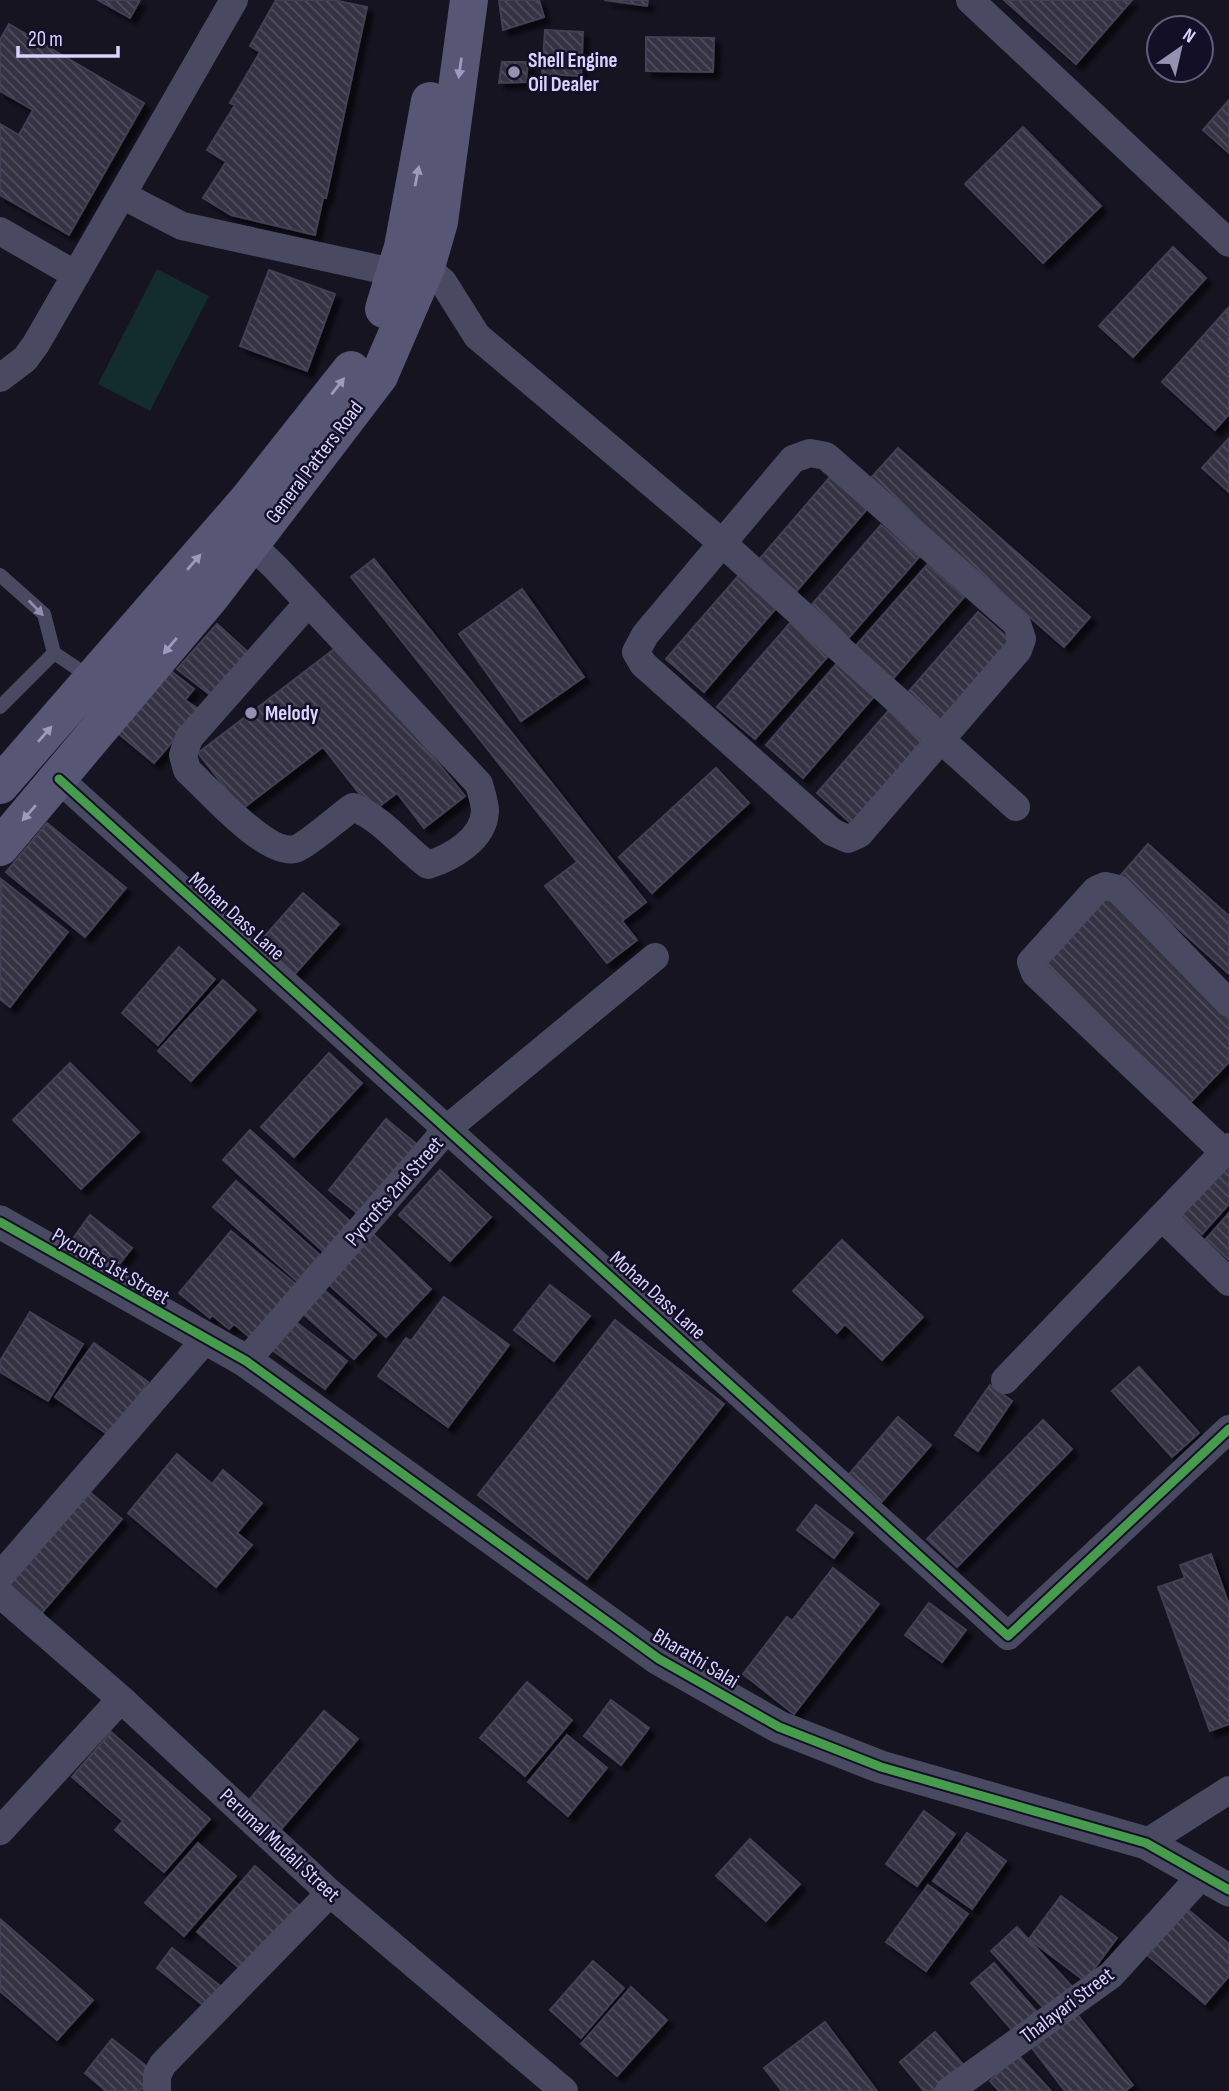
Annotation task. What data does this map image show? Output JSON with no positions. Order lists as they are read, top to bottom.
{
  "streets": {
    "main road": ["General Patters Road"],
    "street": [
      "Mohan Dass Lane",
      "Pycrofts 2nd Street",
      "Pycrofts 1st Street",
      "Bharathi Salai",
      "Perumal Mudali Street",
      "Thalayari Street"
    ]
  },
  "crossings": [
    ["General Patters Road", "Mohan Dass Lane"],
    ["Mohan Dass Lane", "Pycrofts 2nd Street"],
    ["Pycrofts 2nd Street", "Bharathi Salai"],
    ["Pycrofts 1st Street", "Bharathi Salai"],
    ["Bharathi Salai", "Thalayari Street"]
  ],
  "places": ["Shell Engine Oil Dealer", "Melody"],
  "scale_bar": "20 m",
  "north": "top right"
}
